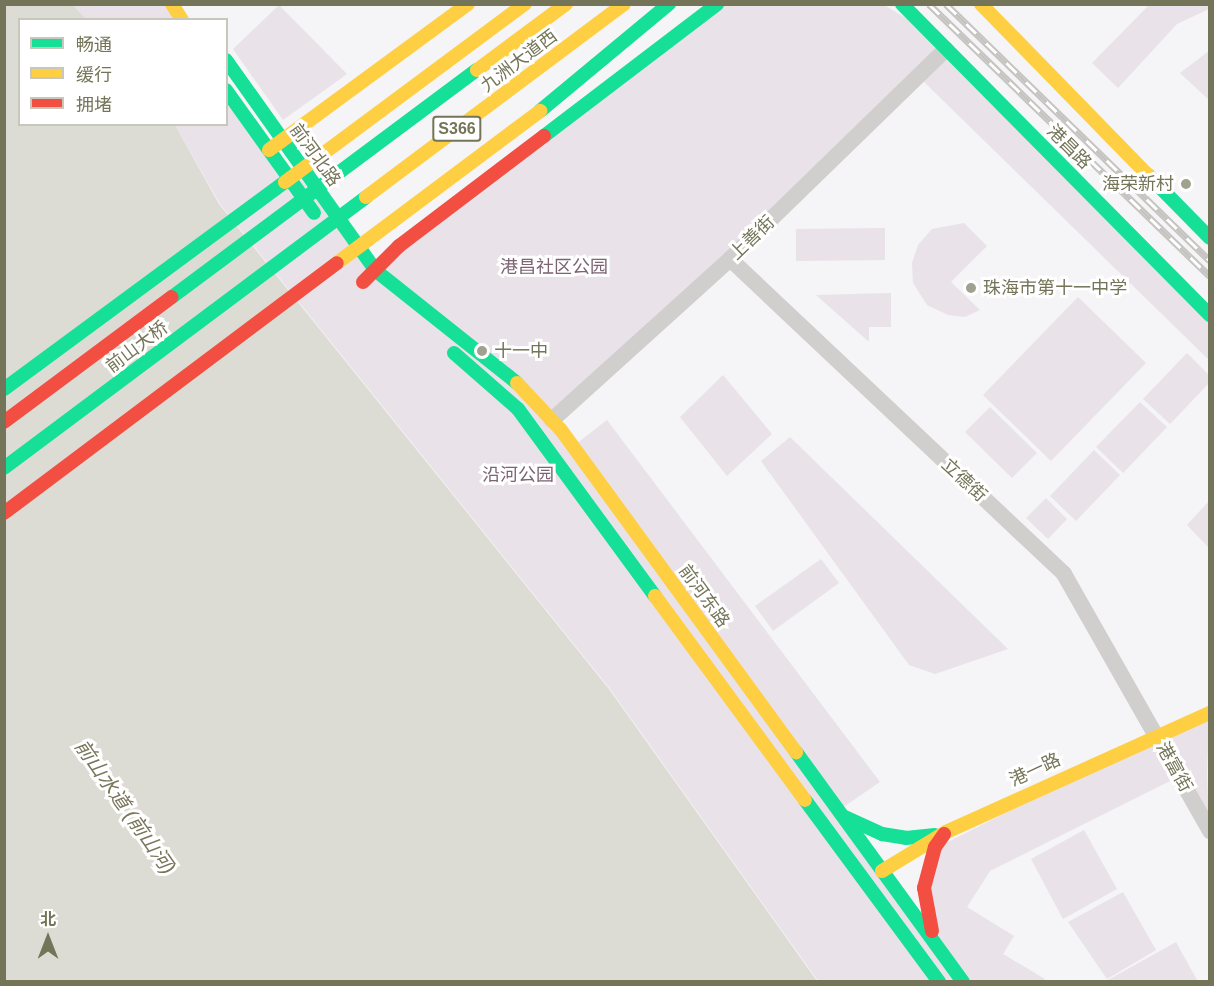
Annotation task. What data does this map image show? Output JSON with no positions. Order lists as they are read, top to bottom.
{
  "streets": {
    "main road": [
      "九洲大道西",
      "S366",
      "港昌路",
      "前河北路",
      "前山大桥",
      "前河东路",
      "港一路"
    ],
    "street": ["上善街", "立德街", "港富街"]
  },
  "crossings": [
    ["九洲大道西", "前山大桥"],
    ["港昌路", "上善街"],
    ["前河北路", "前河东路"],
    ["上善街", "立德街"],
    ["上善街", "前河东路"],
    ["立德街", "港富街"],
    ["立德街", "港一路"],
    ["前河东路", "港一路"],
    ["港富街", "港一路"]
  ],
  "water": ["前山水道 (前山河)"],
  "parks": ["港昌社区公园", "沿河公园"],
  "places": ["海荣新村", "珠海市第十一中学", "十一中"],
  "legend": ["畅通", "缓行", "拥堵"],
  "north": "top"
}
